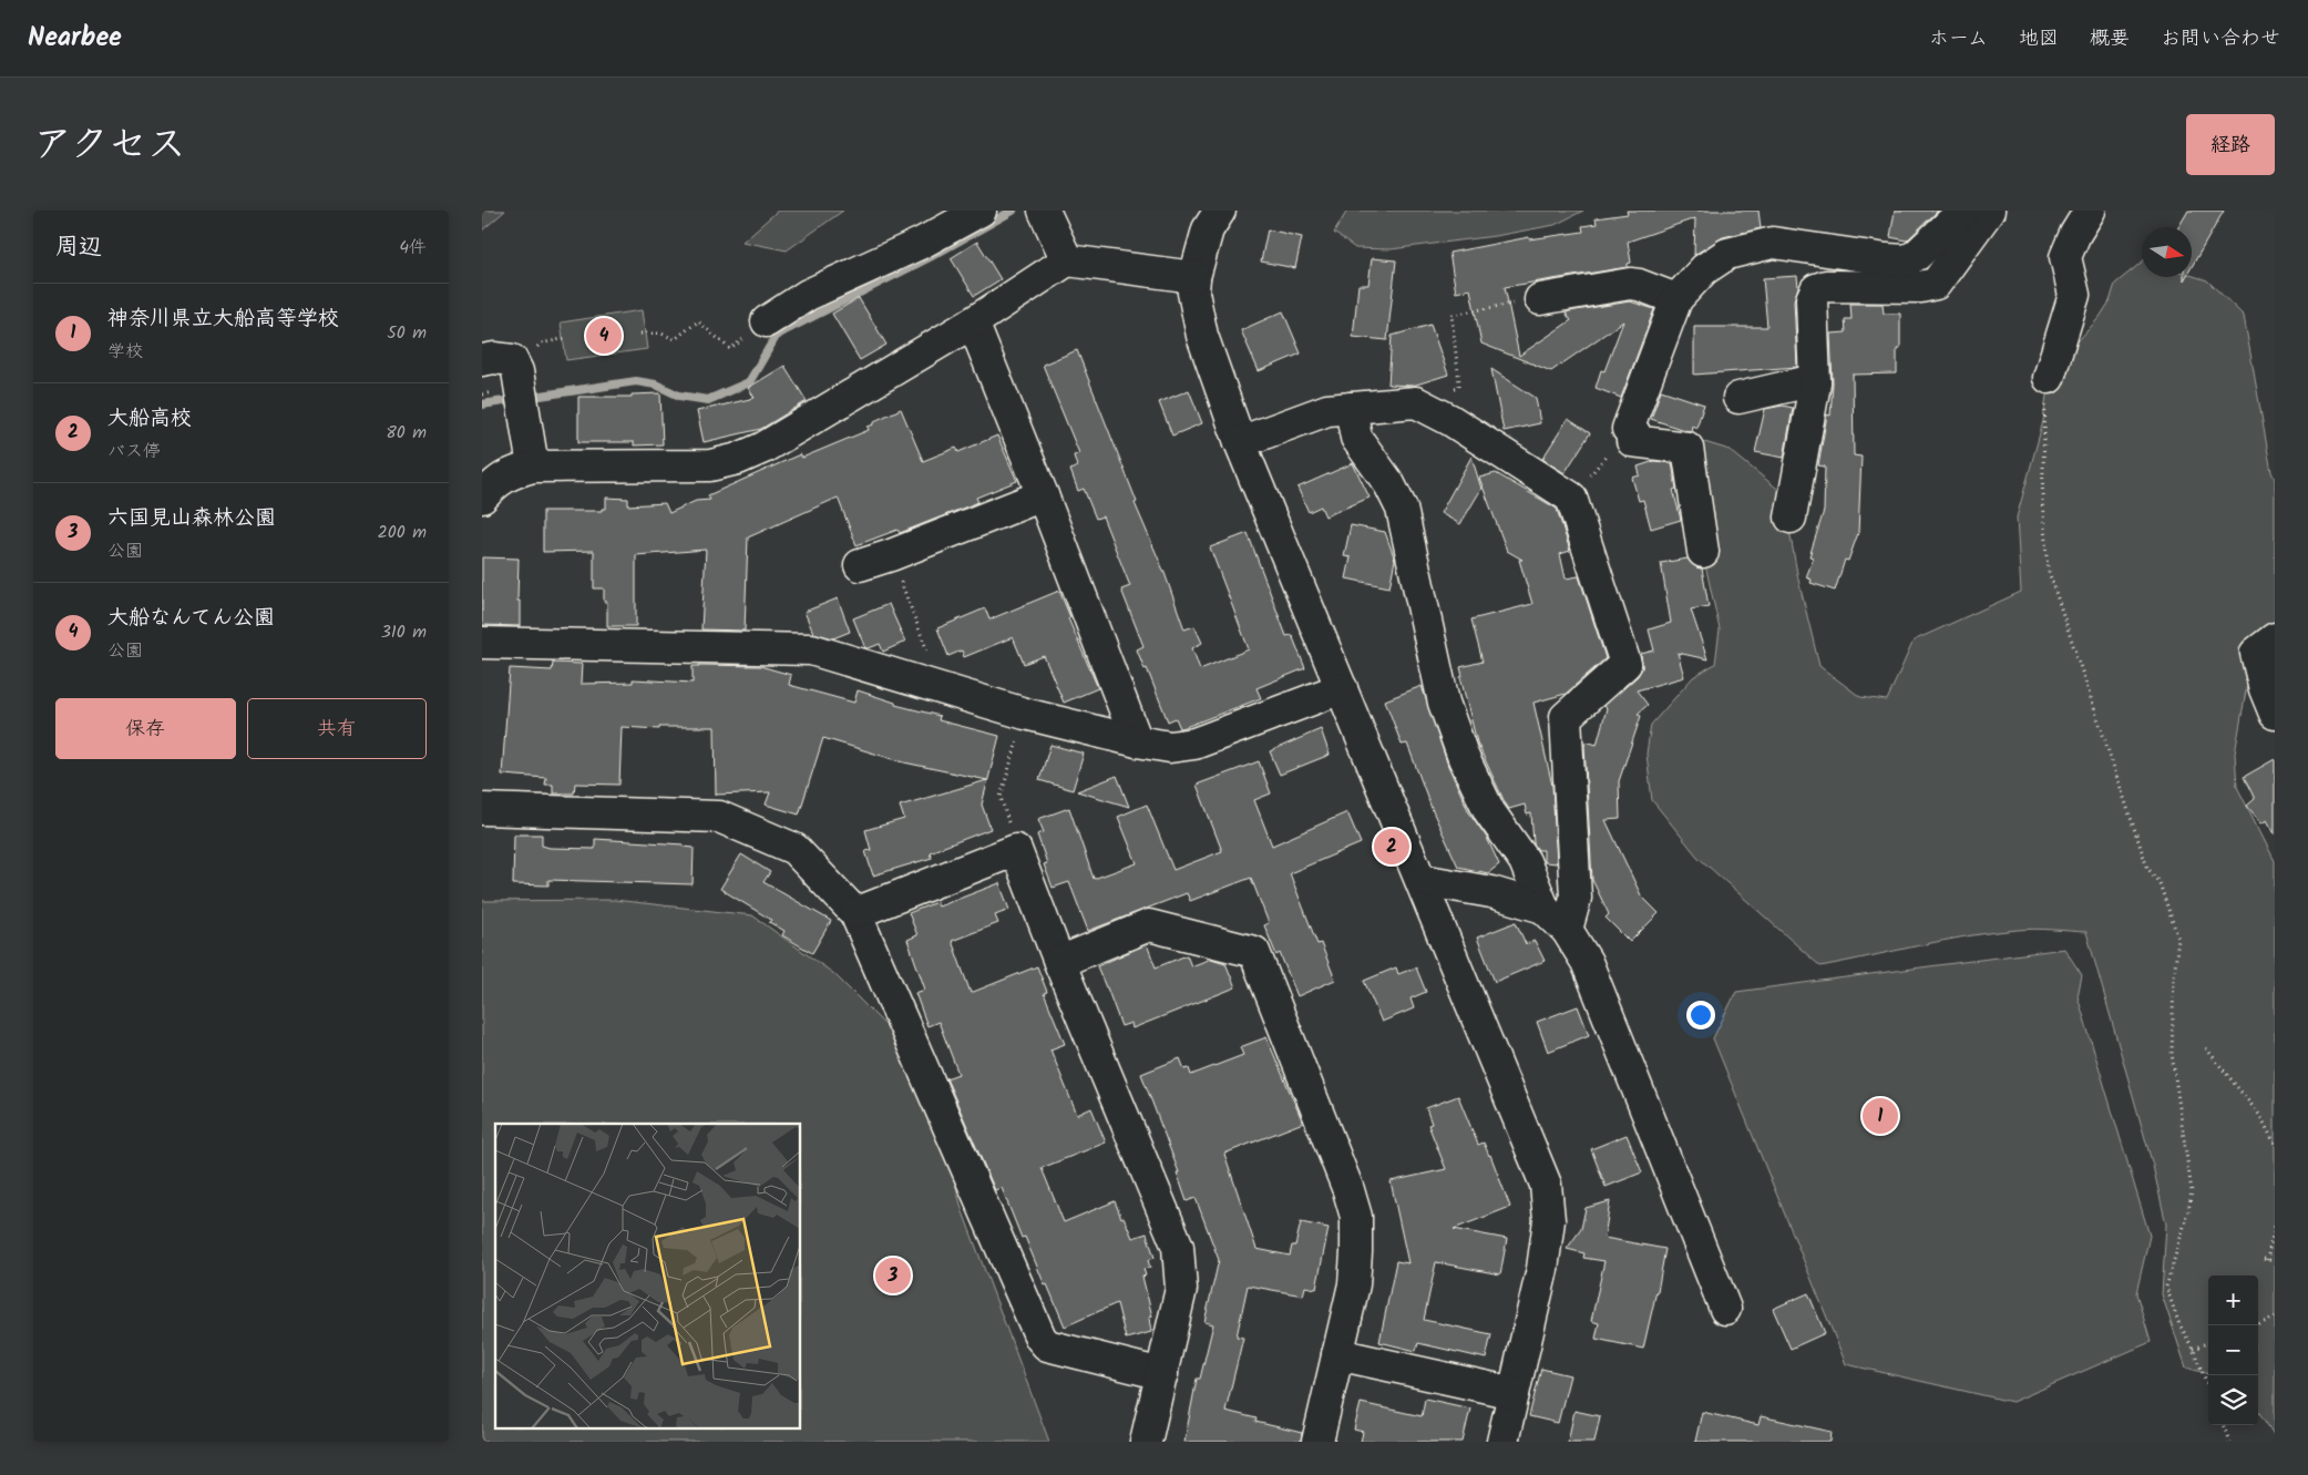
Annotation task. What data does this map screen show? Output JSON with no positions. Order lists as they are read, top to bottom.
{
  "north": "right",
  "page": {
    "header": "Nearbee",
    "nav": [
      "ホーム",
      "地図",
      "概要",
      "お問い合わせ"
    ],
    "title": "アクセス",
    "buttons": [
      "経路",
      ["保存", "共有"]
    ],
    "heading": ["周辺", "4件"],
    "list": [
      {
        "mark": "1",
        "name": "神奈川県立大船高等学校",
        "note": "学校",
        "value": "50 m"
      },
      {
        "mark": "2",
        "name": "大船高校",
        "note": "バス停",
        "value": "80 m"
      },
      {
        "mark": "3",
        "name": "六国見山森林公園",
        "note": "公園",
        "value": "200 m"
      },
      {
        "mark": "4",
        "name": "大船なんてん公園",
        "note": "公園",
        "value": "310 m"
      }
    ],
    "pins": [
      "4",
      "2",
      "1",
      "3"
    ],
    "map_buttons": ["+", "−"]
  }
}
